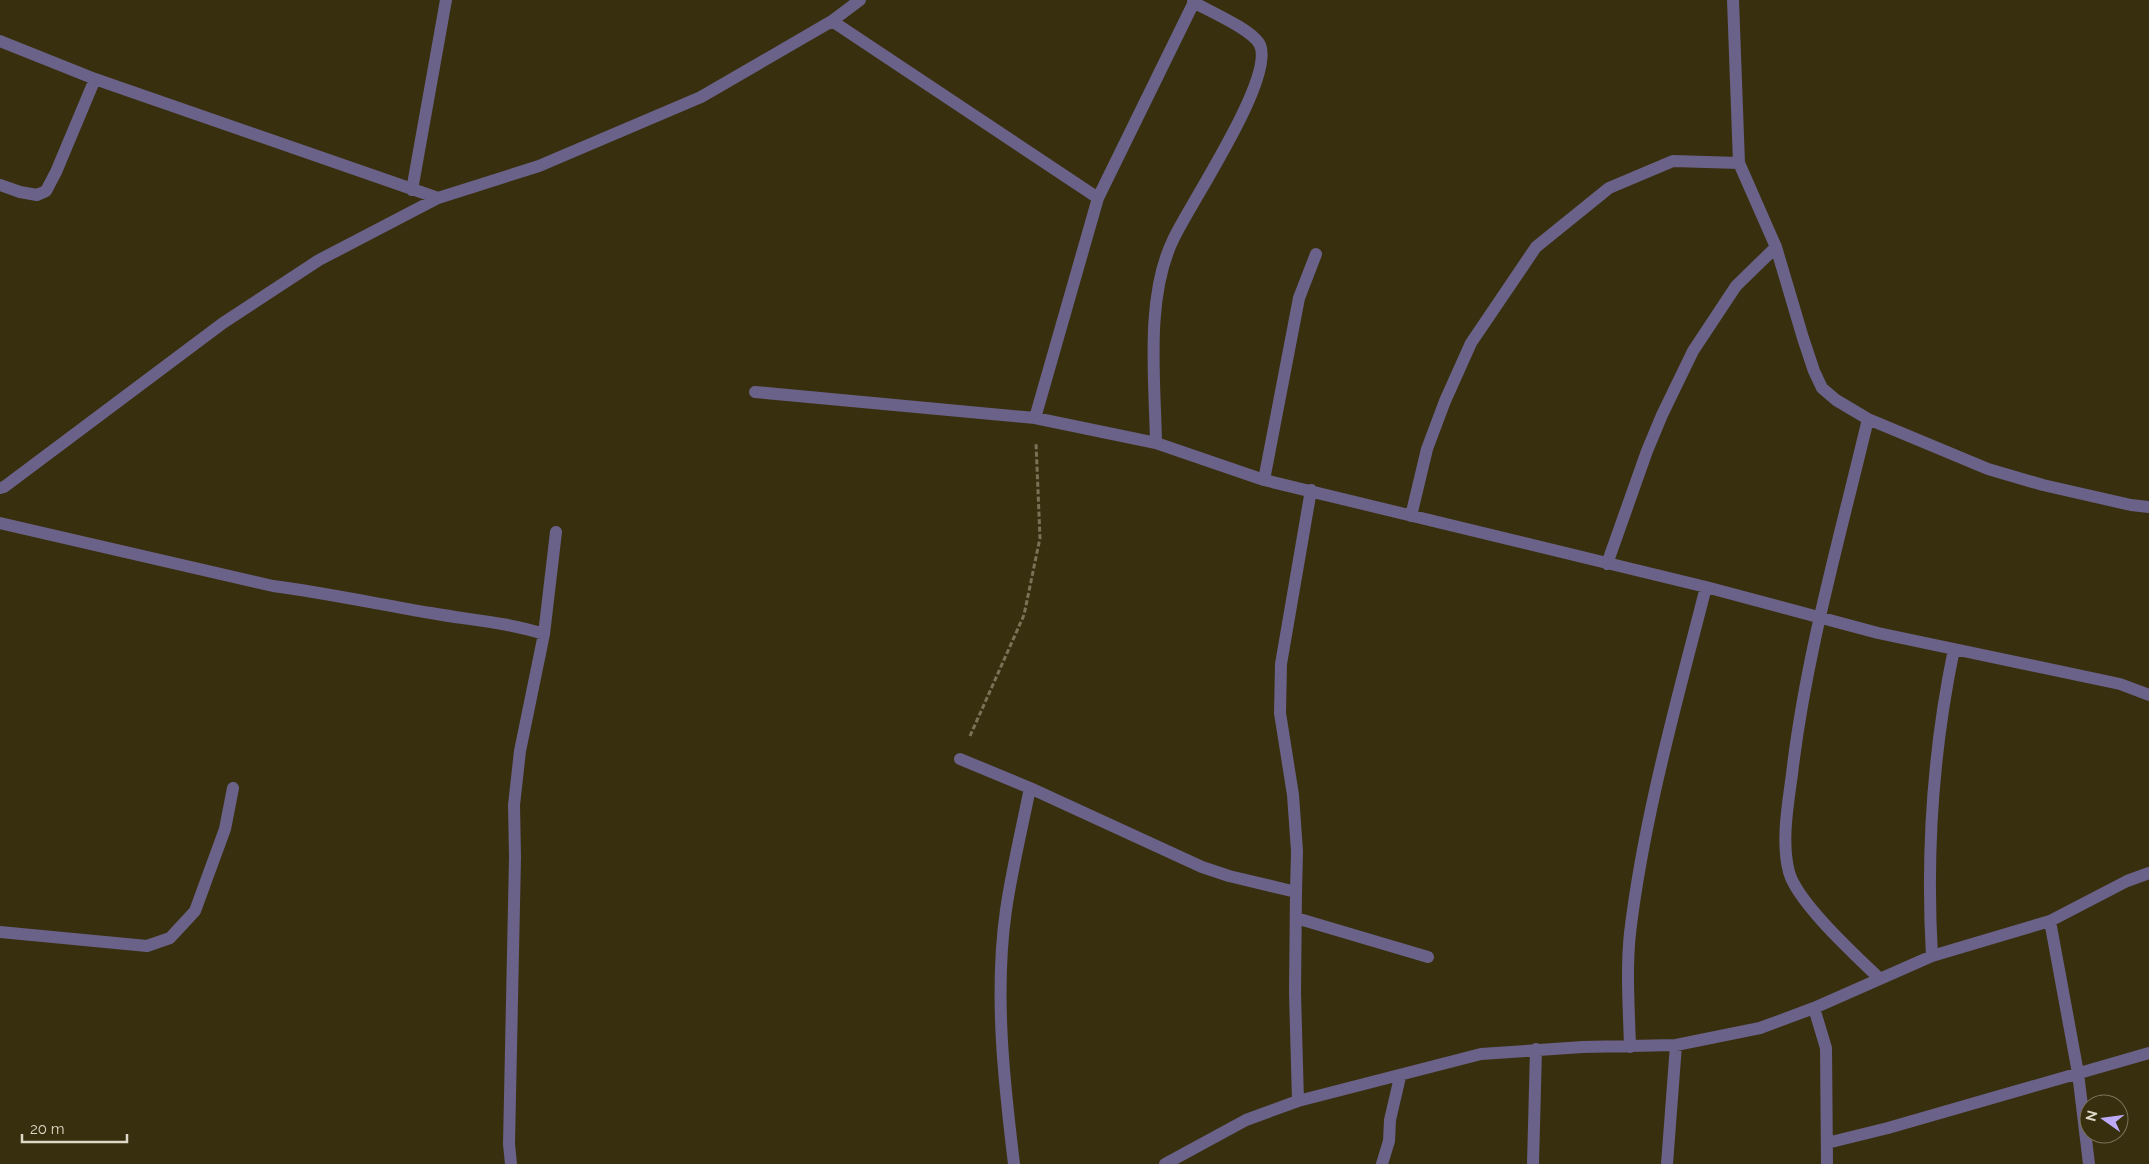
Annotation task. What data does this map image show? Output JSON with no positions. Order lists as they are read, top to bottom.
{
  "scale_bar": "20 m",
  "north": "left"
}
